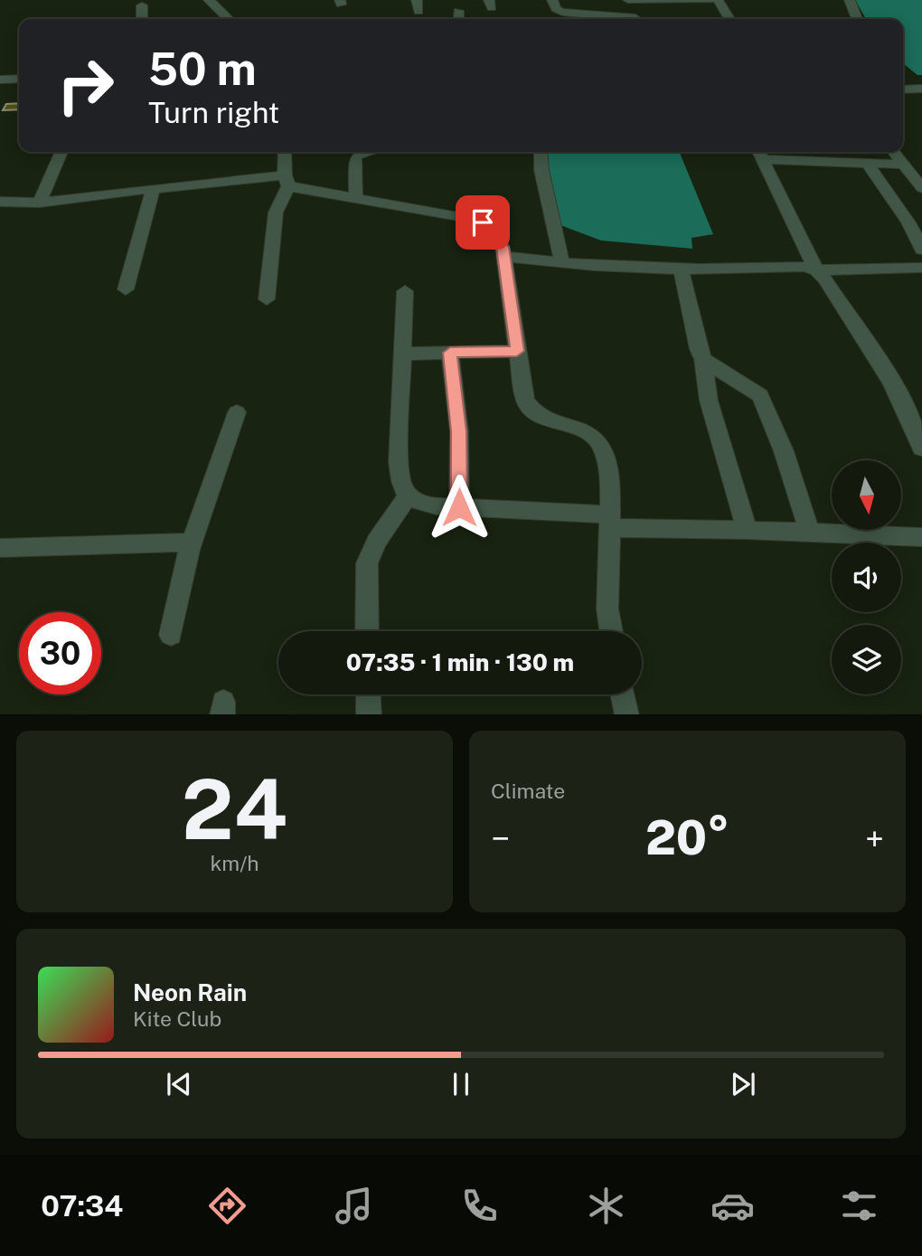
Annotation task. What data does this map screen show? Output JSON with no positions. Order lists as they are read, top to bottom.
{
  "north": "bottom",
  "page": {
    "turn": ["50 m", "Turn right"],
    "limit": "30",
    "trip": "07:35 · 1 min · 130 m",
    "tile": [
      ["24", "km/h"],
      "Climate"
    ],
    "heat": ["−", "20°", "+"],
    "song": ["Neon Rain", "Kite Club"],
    "tabs": "07:34"
  }
}
